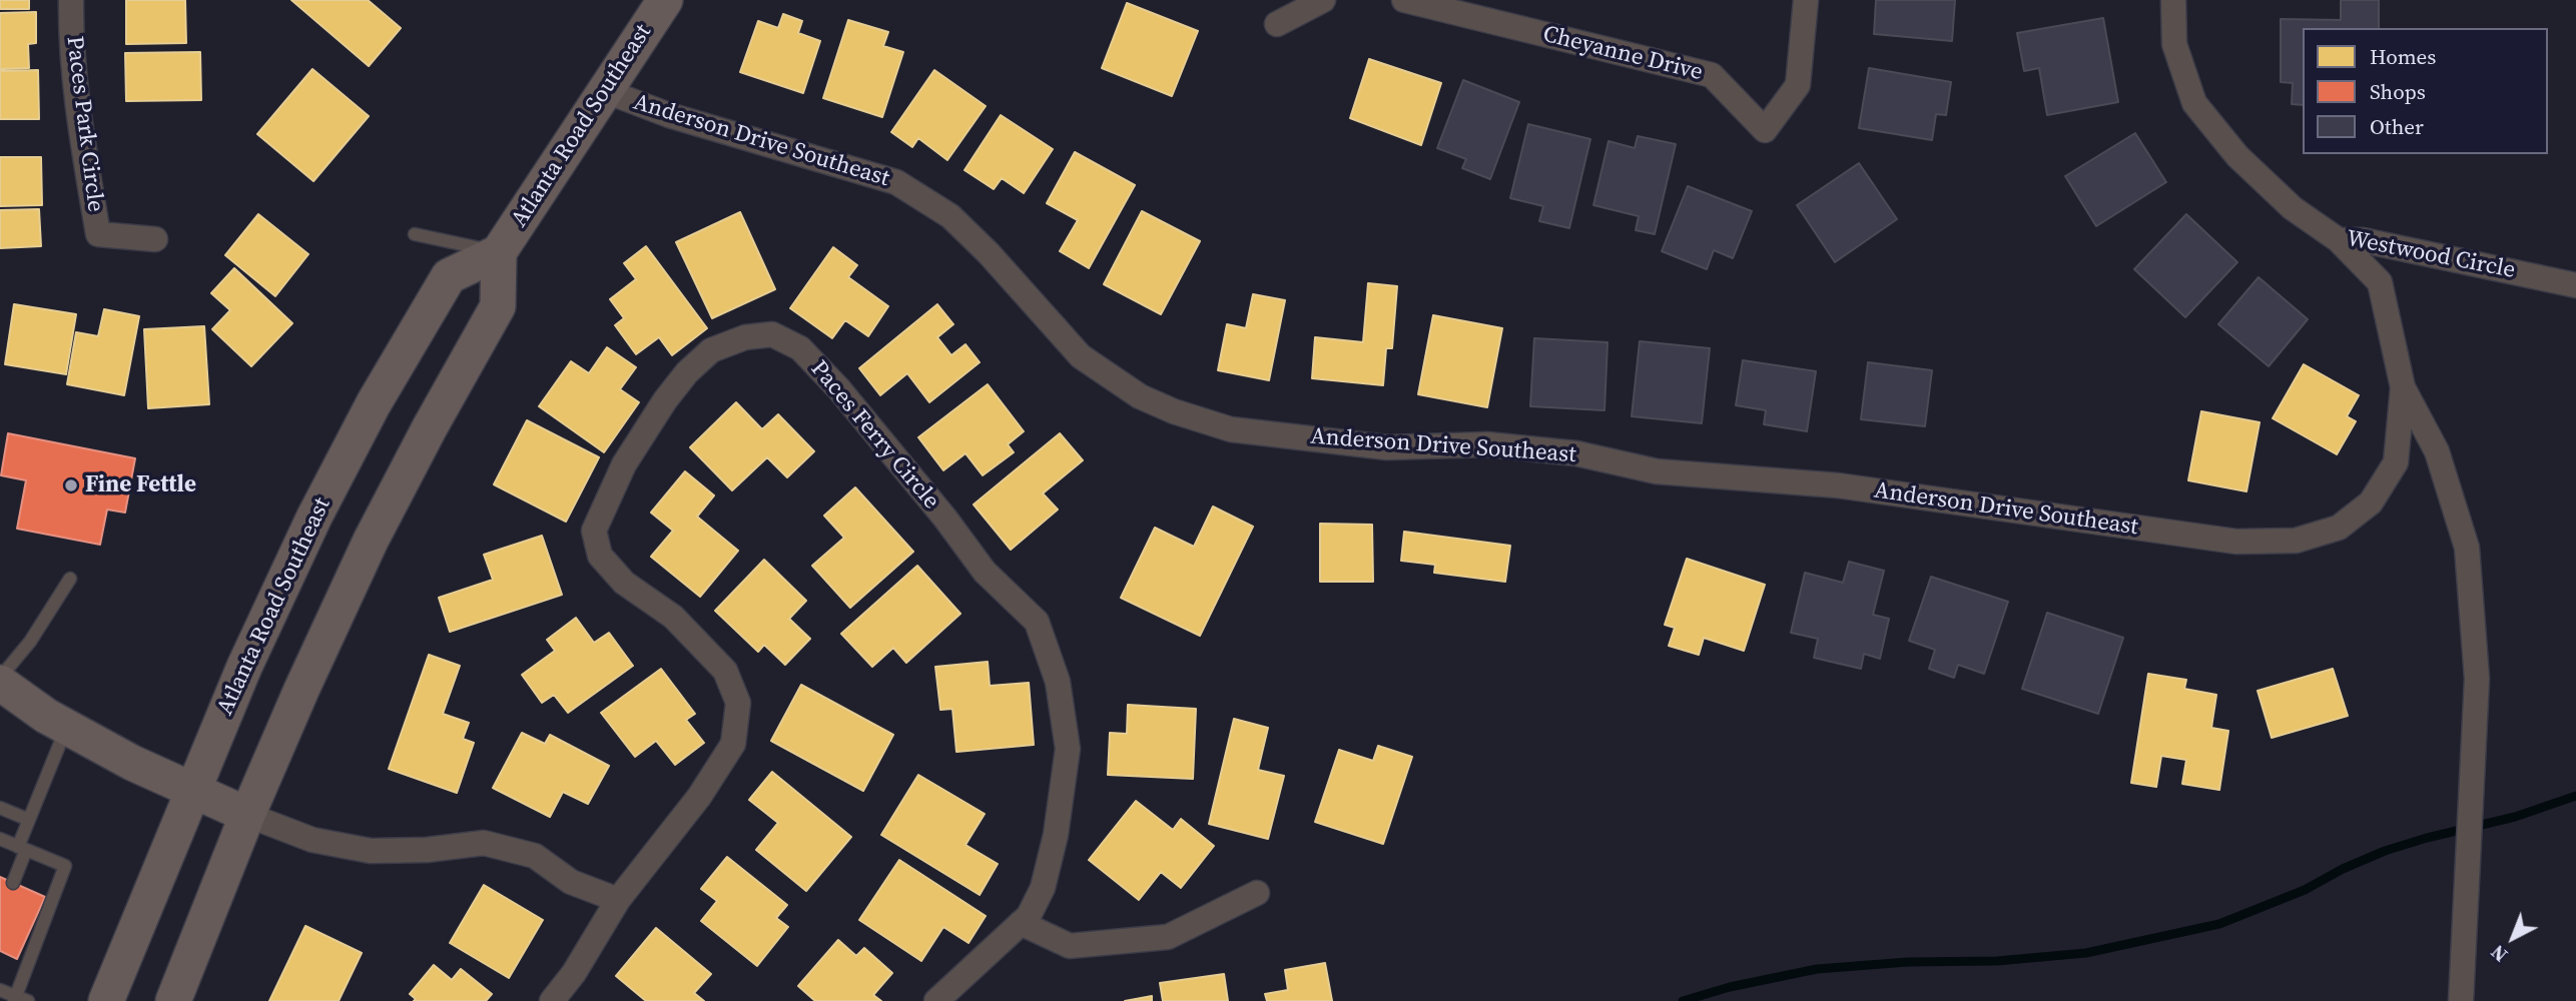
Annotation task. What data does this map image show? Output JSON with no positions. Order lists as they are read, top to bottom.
{
  "streets": {
    "main road": ["Atlanta Road Southeast"],
    "street": [
      "Cheyanne Drive",
      "Paces Park Circle",
      "Anderson Drive Southeast",
      "Westwood Circle",
      "Paces Ferry Circle"
    ]
  },
  "crossings": [
    ["Atlanta Road Southeast", "Anderson Drive Southeast"],
    ["Anderson Drive Southeast", "Westwood Circle"]
  ],
  "places": ["Fine Fettle"],
  "legend": ["Homes", "Shops", "Other"],
  "north": "bottom left"
}
